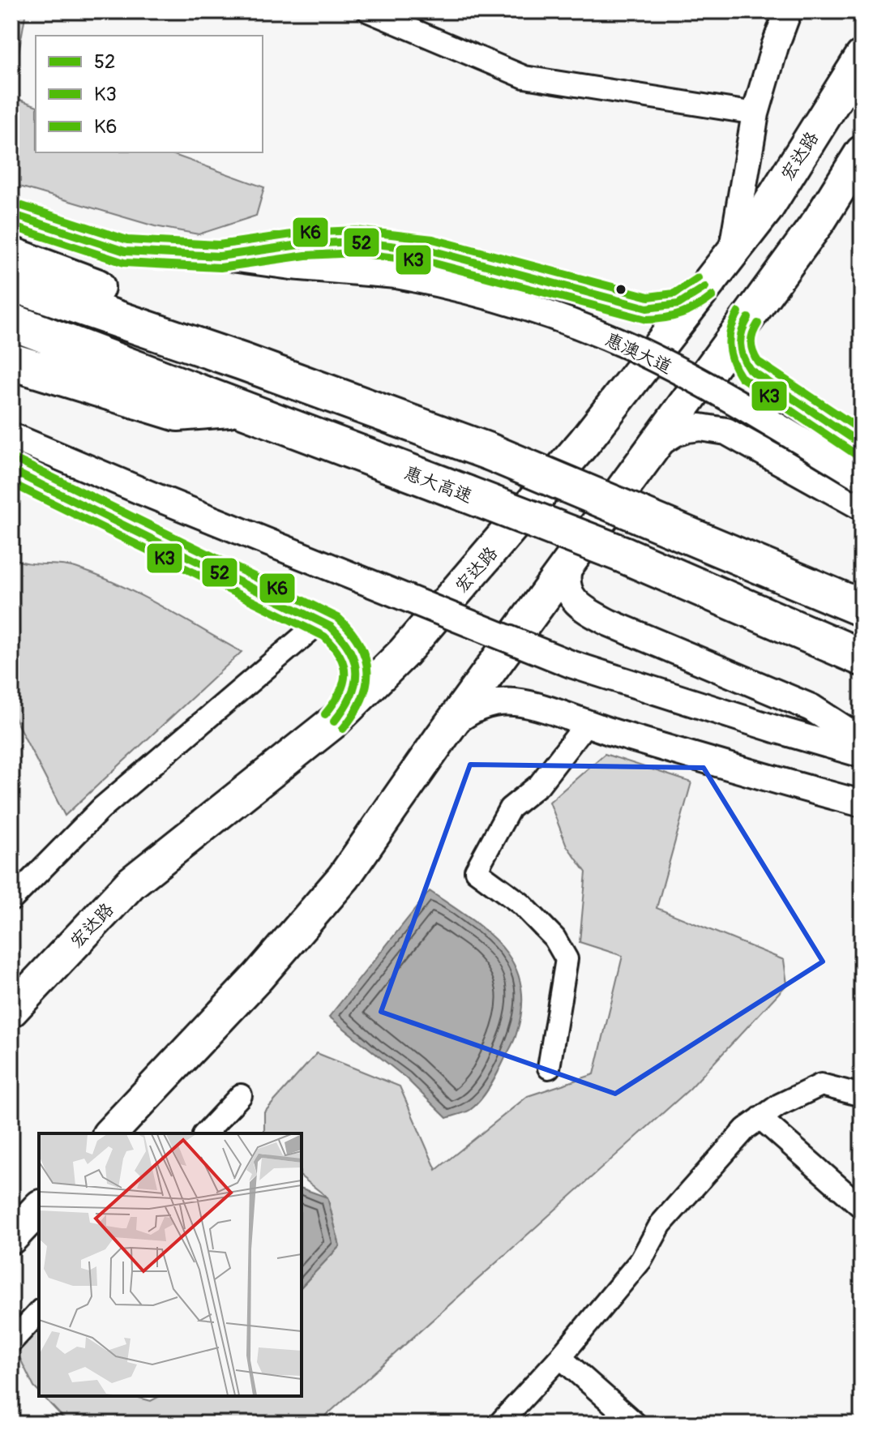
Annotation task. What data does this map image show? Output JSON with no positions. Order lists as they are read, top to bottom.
{
  "streets": {
    "highway": ["惠大高速"],
    "main road": ["宏达路"],
    "street": ["惠澳大道"]
  },
  "lines": ["transit line K6", "transit line 52", "transit line K3"],
  "legend": ["52", "K3", "K6"]
}
